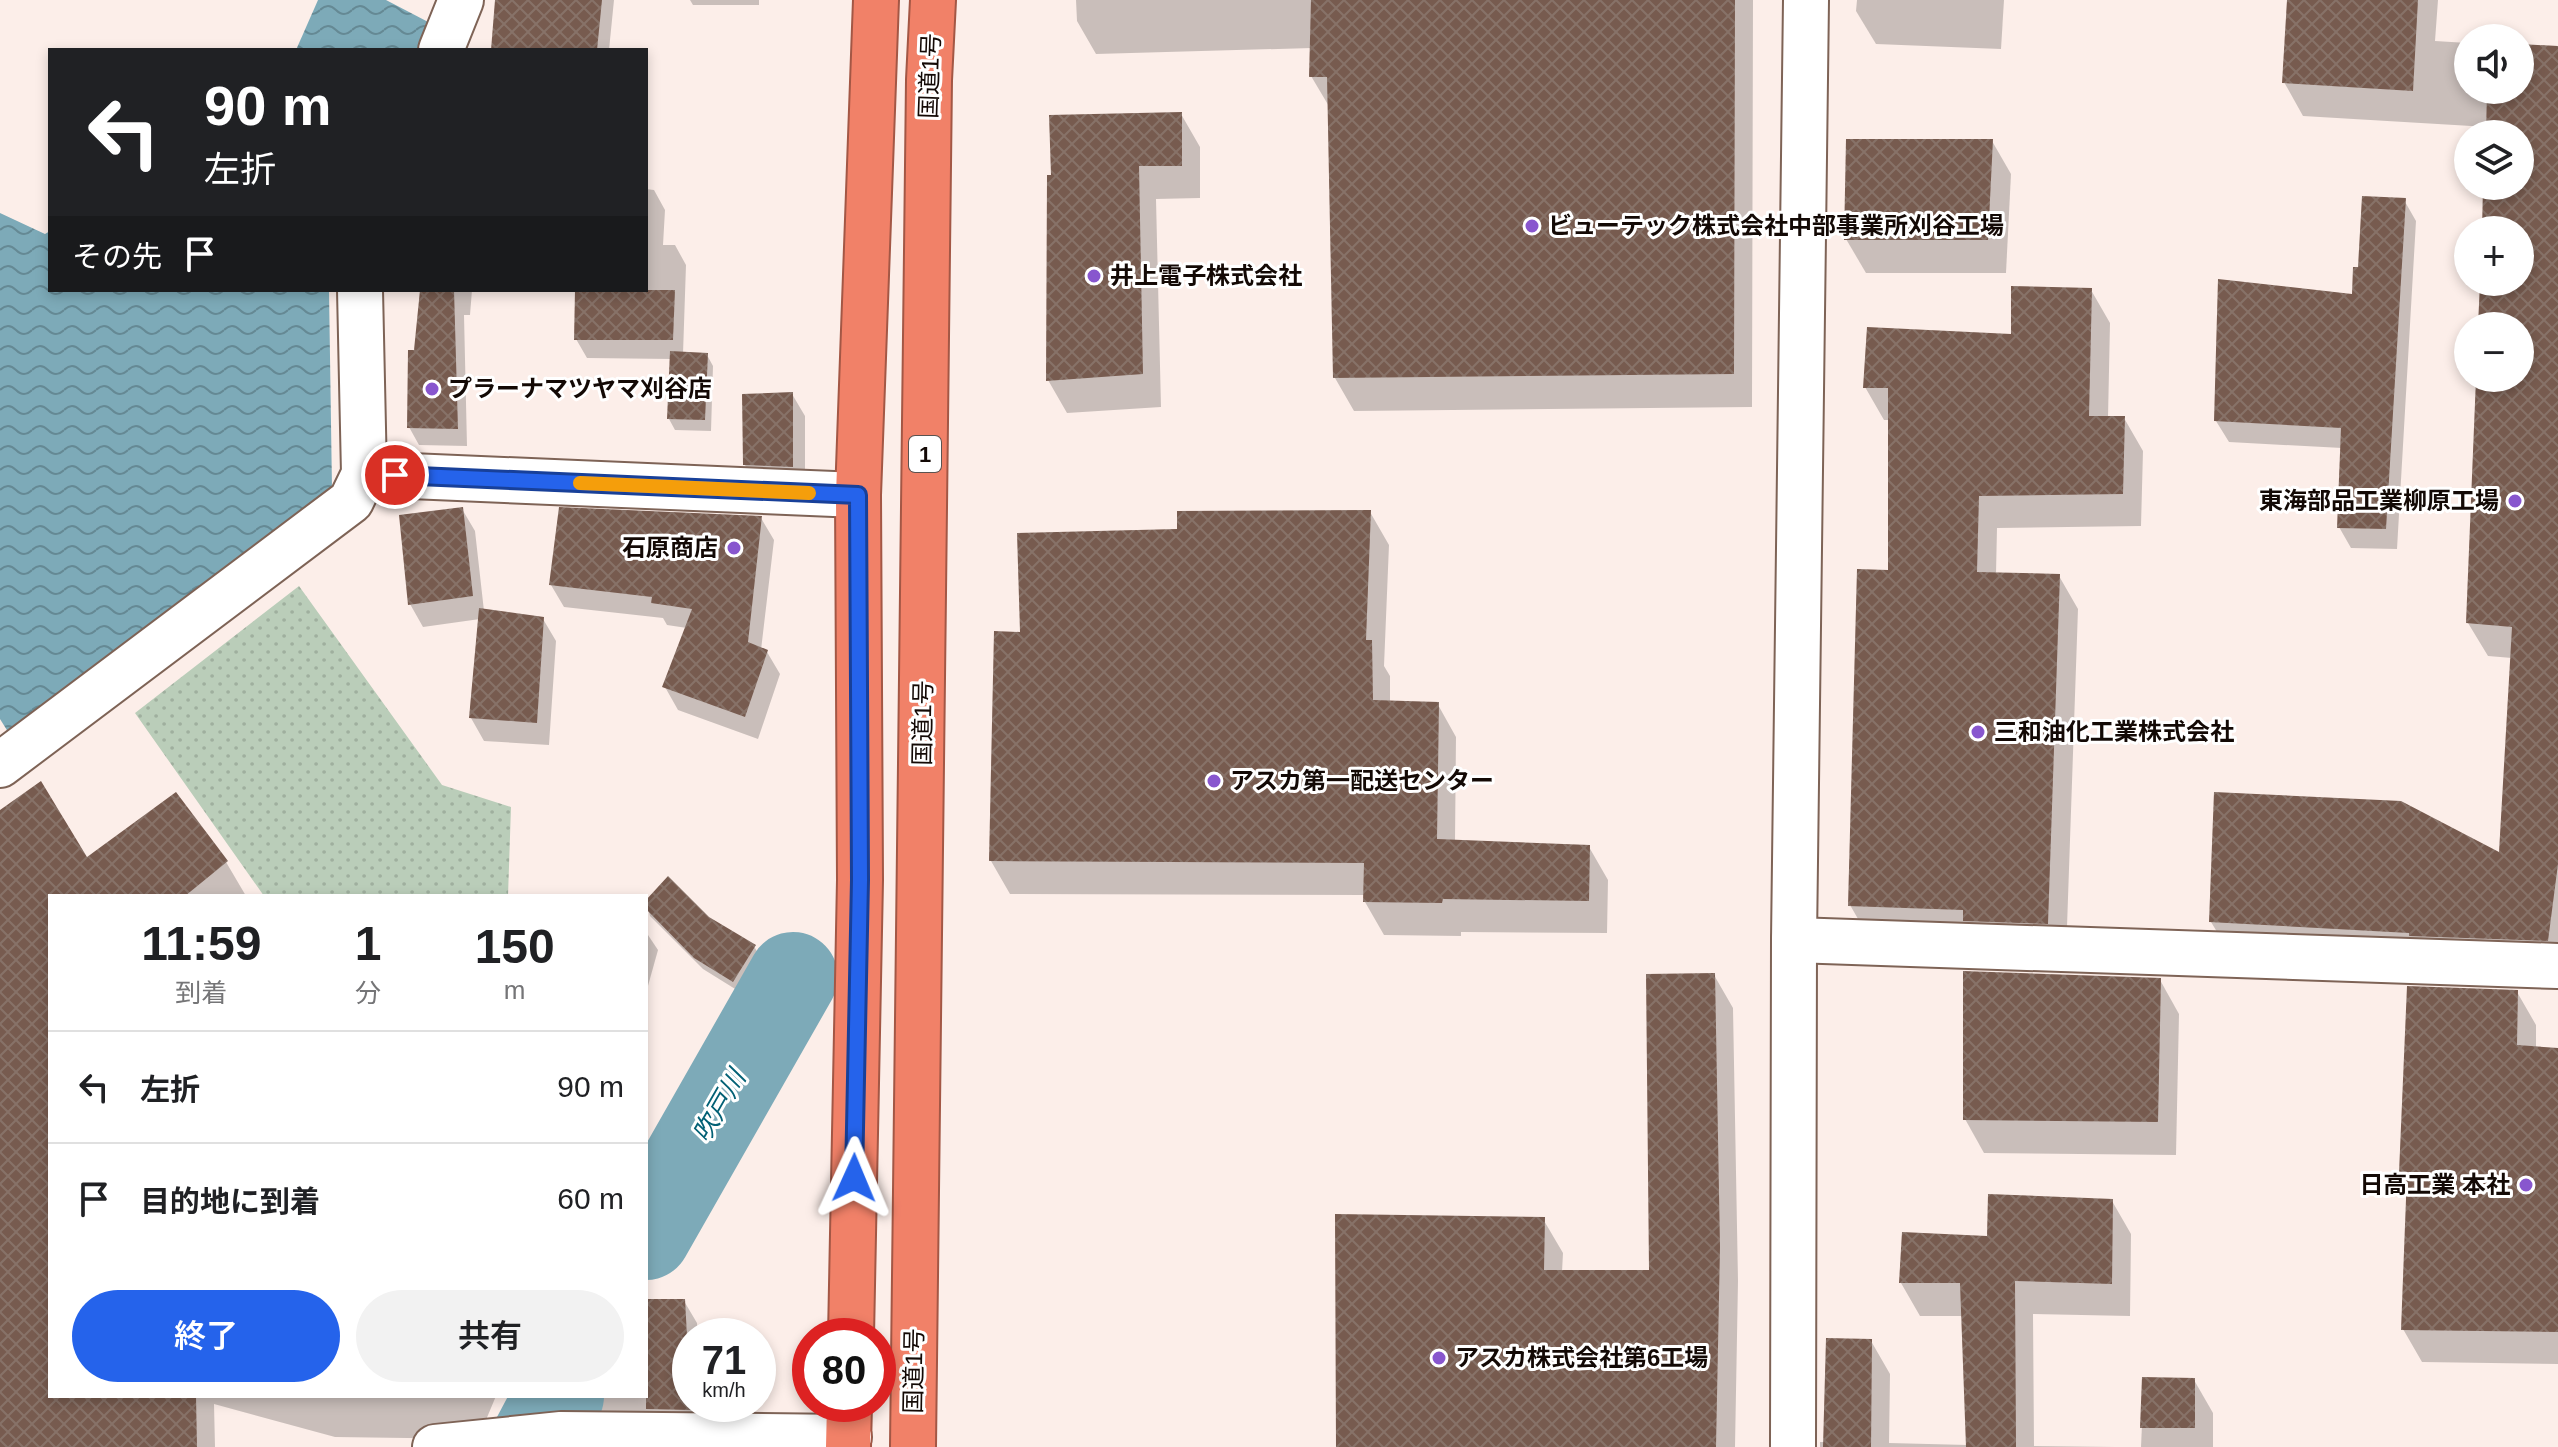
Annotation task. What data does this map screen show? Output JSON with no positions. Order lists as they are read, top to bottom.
{
  "streets": {
    "highway": ["国道1号", "1"]
  },
  "water": ["吹戸川"],
  "places": [
    "ビューテック株式会社中部事業所刈谷工場",
    "井上電子株式会社",
    "プラーナマツヤマ刈谷店",
    "東海部品工業柳原工場",
    "石原商店",
    "三和油化工業株式会社",
    "アスカ第一配送センター",
    "日高工業 本社",
    "アスカ株式会社第6工場"
  ],
  "page": {
    "map_buttons": ["+", "−"],
    "turn": ["90 m", "左折"],
    "then": "その先",
    "eta": [
      "11:59",
      "到着",
      "1",
      "分",
      "150",
      "m"
    ],
    "list": [
      {
        "name": "左折",
        "value": "90 m"
      },
      {
        "name": "目的地に到着",
        "value": "60 m"
      }
    ],
    "buttons": ["終了", "共有"],
    "speed": "71 km/h",
    "limit": "80"
  }
}
